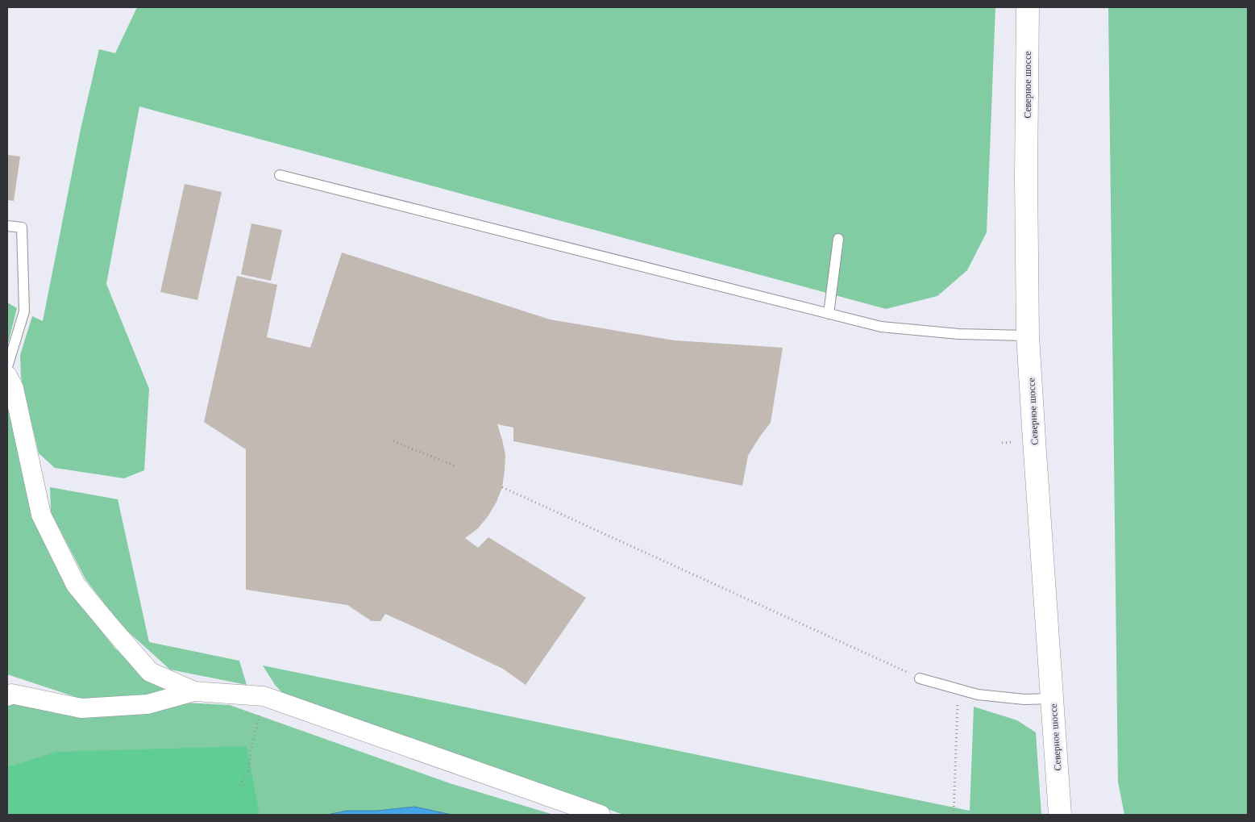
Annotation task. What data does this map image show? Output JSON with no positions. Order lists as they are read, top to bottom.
{
  "streets": {
    "main road": ["Северное шоссе"]
  }
}
